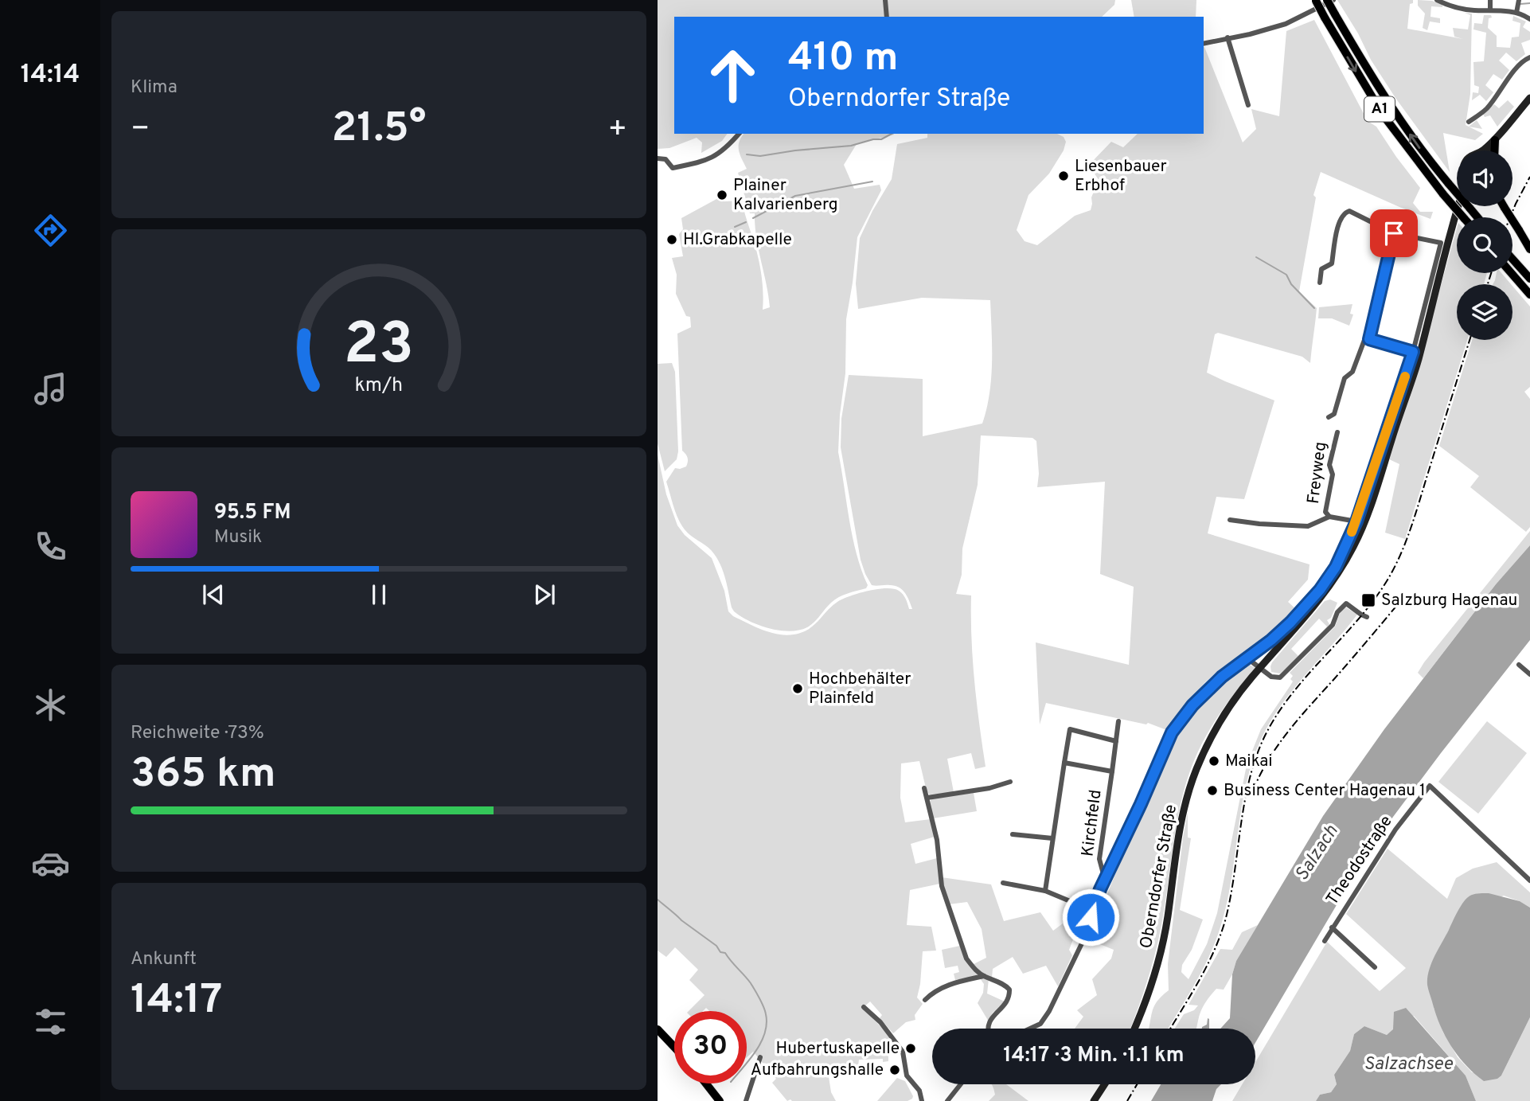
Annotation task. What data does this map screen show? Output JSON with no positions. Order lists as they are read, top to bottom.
{
  "streets": {
    "highway": ["A1"],
    "main road": ["Oberndorfer Straße"],
    "street": ["Freyweg", "Kirchfeld", "Theodostraße"]
  },
  "water": ["Salzach", "Salzachsee"],
  "places": {
    "other": [
      "Liesenbauer Erbhof",
      "Plainer Kalvarienberg",
      "Hl.Grabkapelle",
      "Hochbehälter Plainfeld",
      "Maikai",
      "Business Center Hagenau 1",
      "Hubertuskapelle",
      "Aufbahrungshalle"
    ],
    "transit": ["Salzburg Hagenau"]
  },
  "page": {
    "tabs": "14:14",
    "tile": [
      "Klima",
      ["Reichweite · 73%", "365 km"],
      ["Ankunft", "14:17"]
    ],
    "turn": ["410 m", "Oberndorfer Straße"],
    "heat": ["−", "21.5°", "+"],
    "song": ["95.5 FM", "Musik"],
    "limit": "30",
    "trip": "14:17 · 3 Min. · 1.1 km",
    "gauge": ["23", "km/h"]
  }
}
